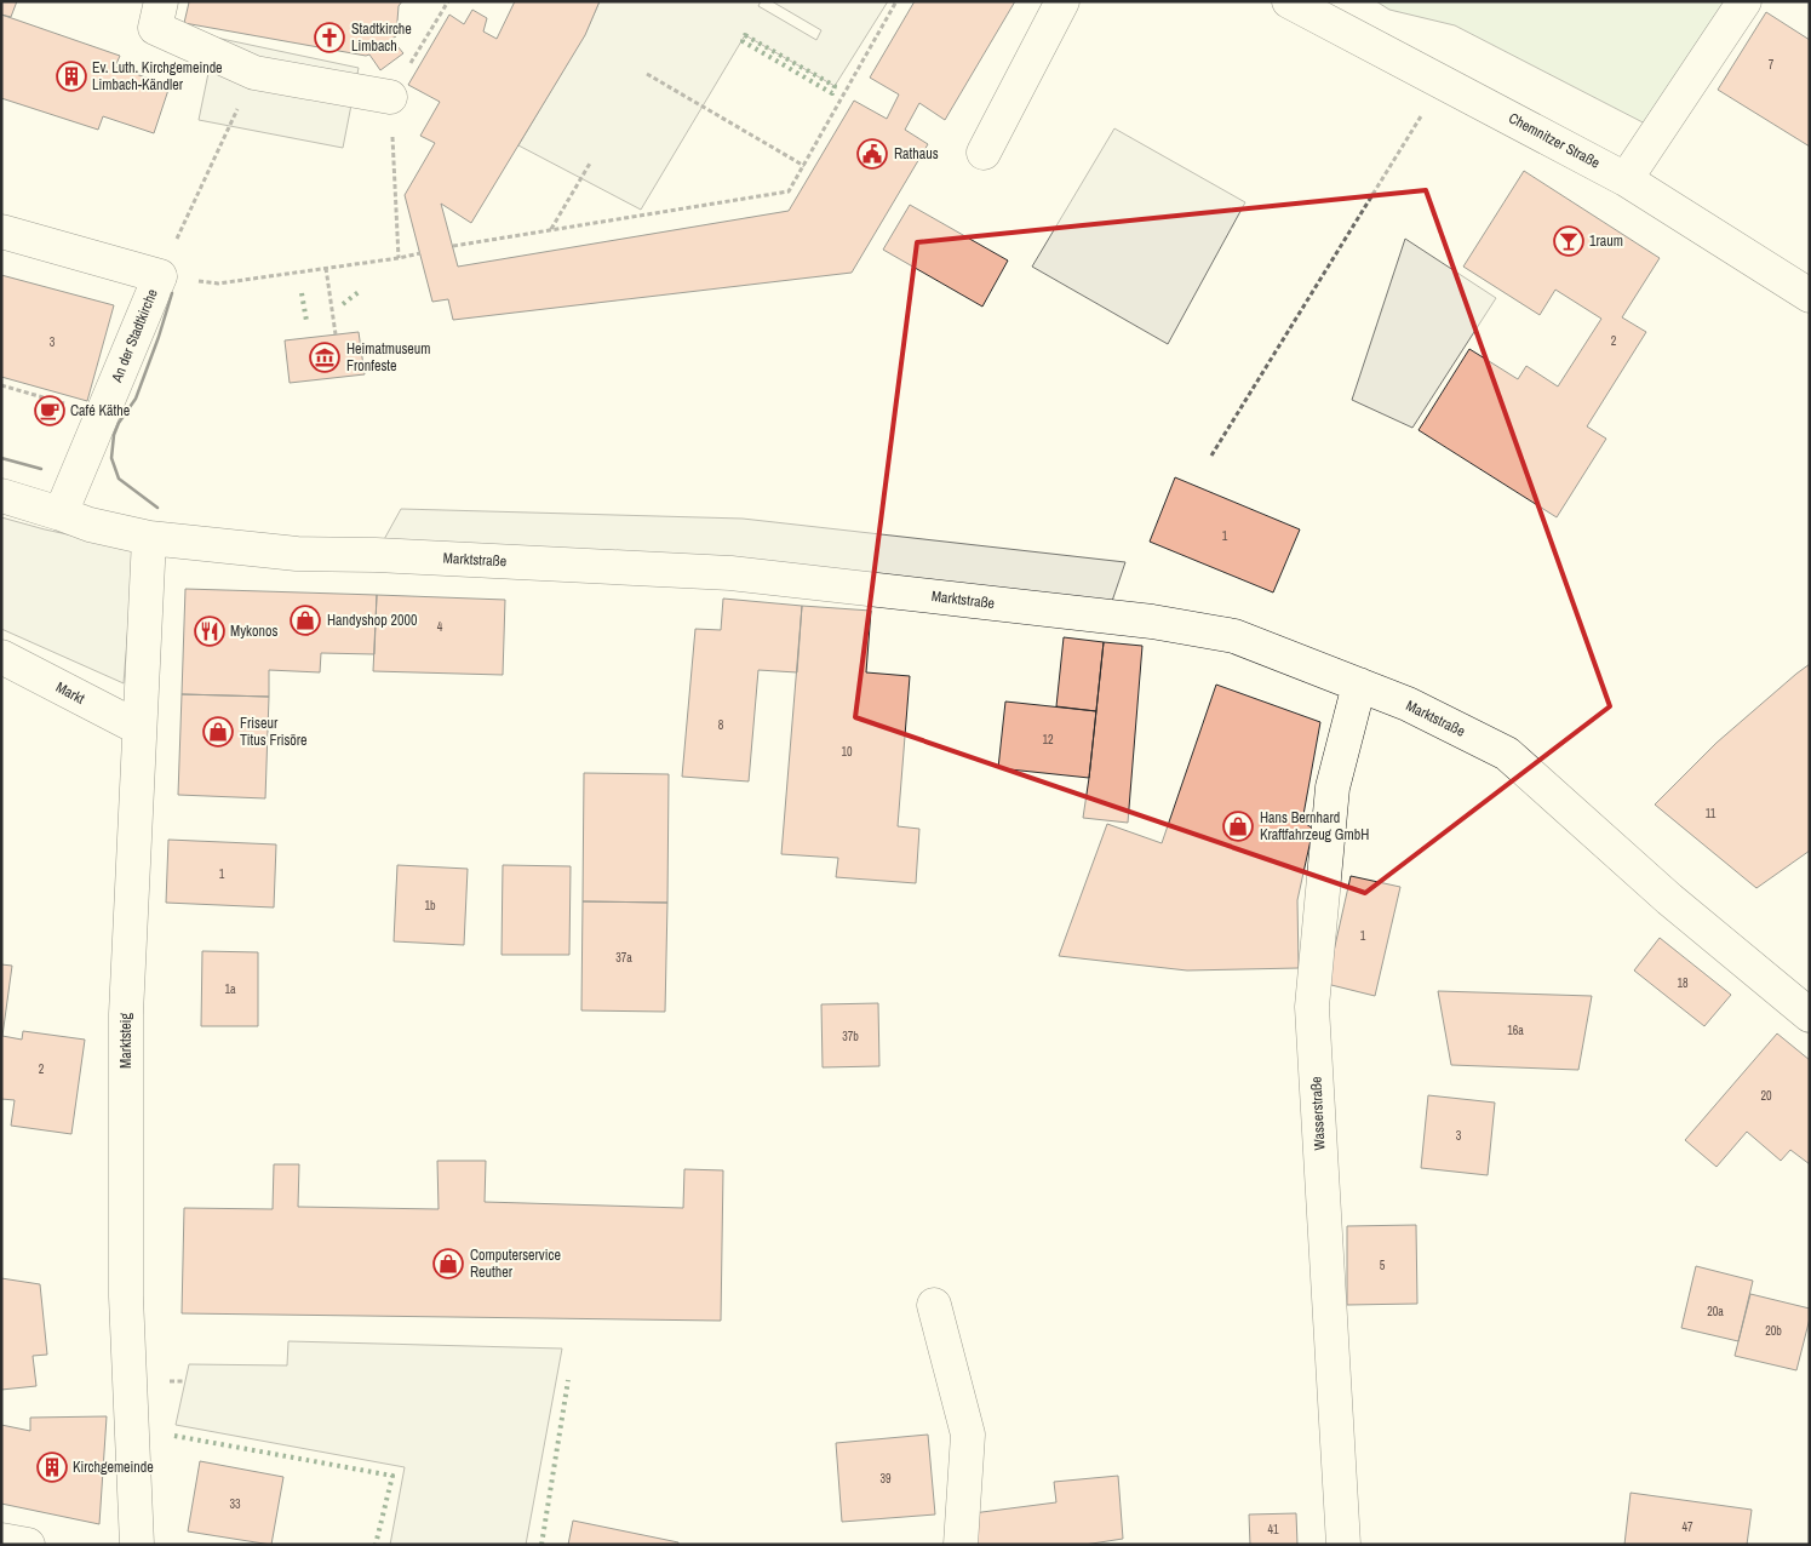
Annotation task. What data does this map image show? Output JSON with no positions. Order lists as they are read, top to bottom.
{
  "streets": {
    "street": [
      "Chemnitzer Straße",
      "An der Stadtkirche",
      "Marktstraße",
      "Markt",
      "Marktsteig",
      "Wasserstraße"
    ]
  },
  "crossings": [
    ["An der Stadtkirche", "Marktstraße"],
    ["Marktstraße", "Marktsteig"],
    ["Marktstraße", "Wasserstraße"],
    ["Markt", "Marktsteig"]
  ],
  "places": {
    "church": ["Stadtkirche Limbach"],
    "building": ["Ev. Luth. Kirchgemeinde Limbach-Kändler", "Kirchgemeinde"],
    "public building": ["Rathaus"],
    "bar": ["1raum"],
    "museum": ["Heimatmuseum Fronfeste"],
    "cafe": ["Café Käthe"],
    "shop": [
      "Handyshop 2000",
      "Friseur Titus Frisöre",
      "Hans Bernhard Kraftfahrzeug GmbH",
      "Computerservice Reuther"
    ],
    "restaurant": ["Mykonos"]
  },
  "house_numbers": [
    "7",
    "2",
    "3",
    "1",
    "4",
    "8",
    "12",
    "10",
    "11",
    "1",
    "1b",
    "1",
    "37a",
    "18",
    "1a",
    "16a",
    "37b",
    "2",
    "20",
    "3",
    "5",
    "20a",
    "20b",
    "39",
    "33",
    "47",
    "41"
  ]
}
